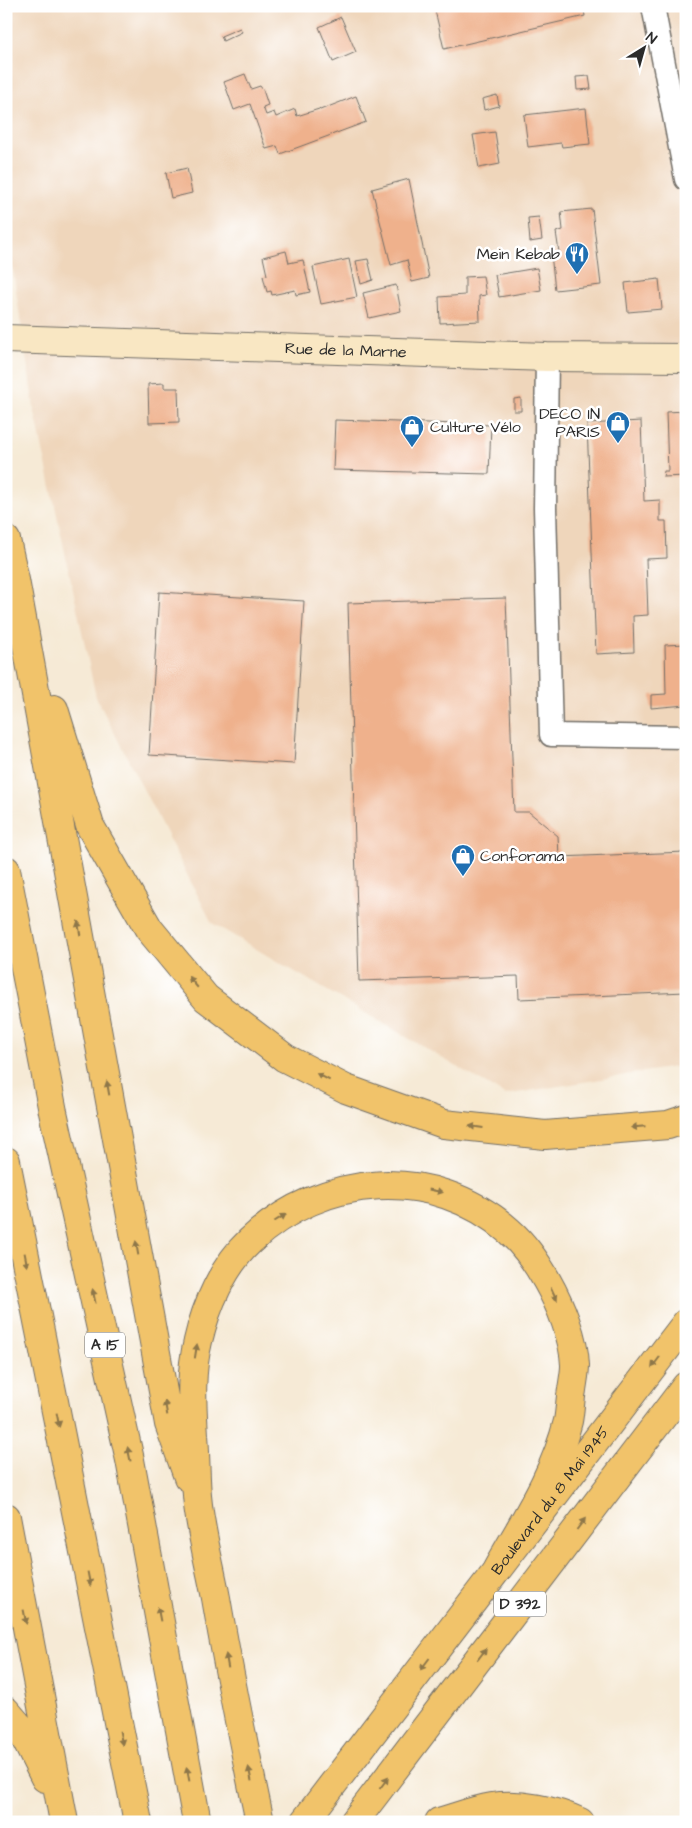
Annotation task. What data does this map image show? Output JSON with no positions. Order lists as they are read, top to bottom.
{
  "streets": {
    "main road": ["A 15", "Boulevard du 8 Mai 1945", "D 392"],
    "street": ["Rue de la Marne"]
  },
  "places": {
    "restaurant": ["Mein Kebab"],
    "shop": ["DECO IN PARIS", "Culture Vélo", "Conforama"]
  },
  "north": "top right"
}
